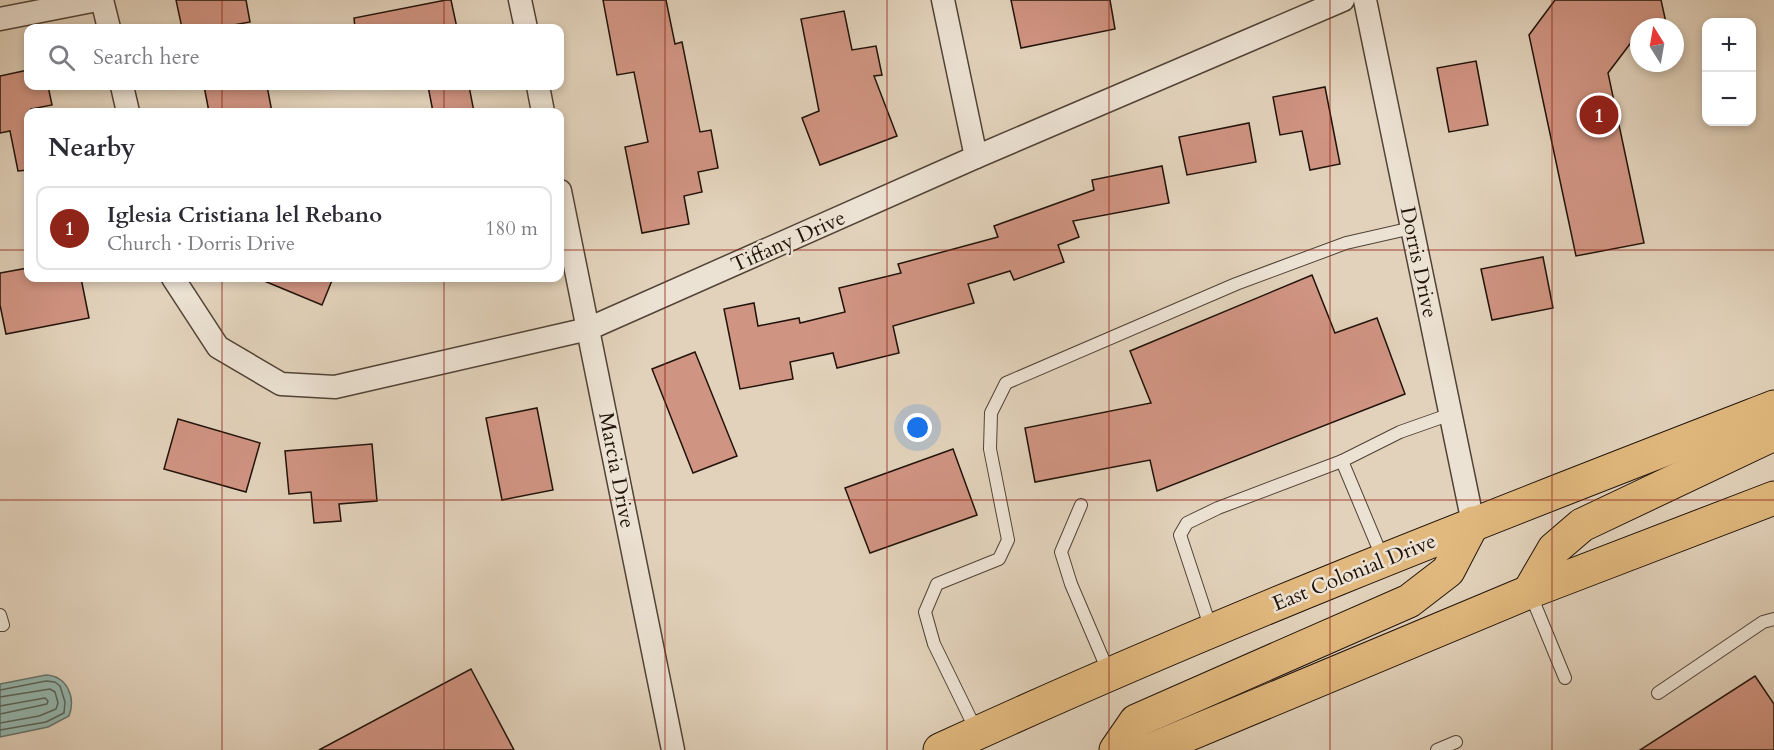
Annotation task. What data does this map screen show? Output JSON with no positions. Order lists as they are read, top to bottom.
{
  "streets": {
    "highway": ["East Colonial Drive"],
    "street": ["Tiffany Drive", "Dorris Drive", "Marcia Drive"]
  },
  "crossings": [
    ["Tiffany Drive", "Marcia Drive"],
    ["Dorris Drive", "East Colonial Drive"]
  ],
  "north": "top",
  "page": {
    "map_buttons": ["+", "−"],
    "search": "Search here",
    "pins": "1",
    "heading": "Nearby",
    "list": [
      {
        "mark": "1",
        "name": "Iglesia Cristiana lel Rebano",
        "note": "Church · Dorris Drive",
        "value": "180 m"
      }
    ]
  }
}
